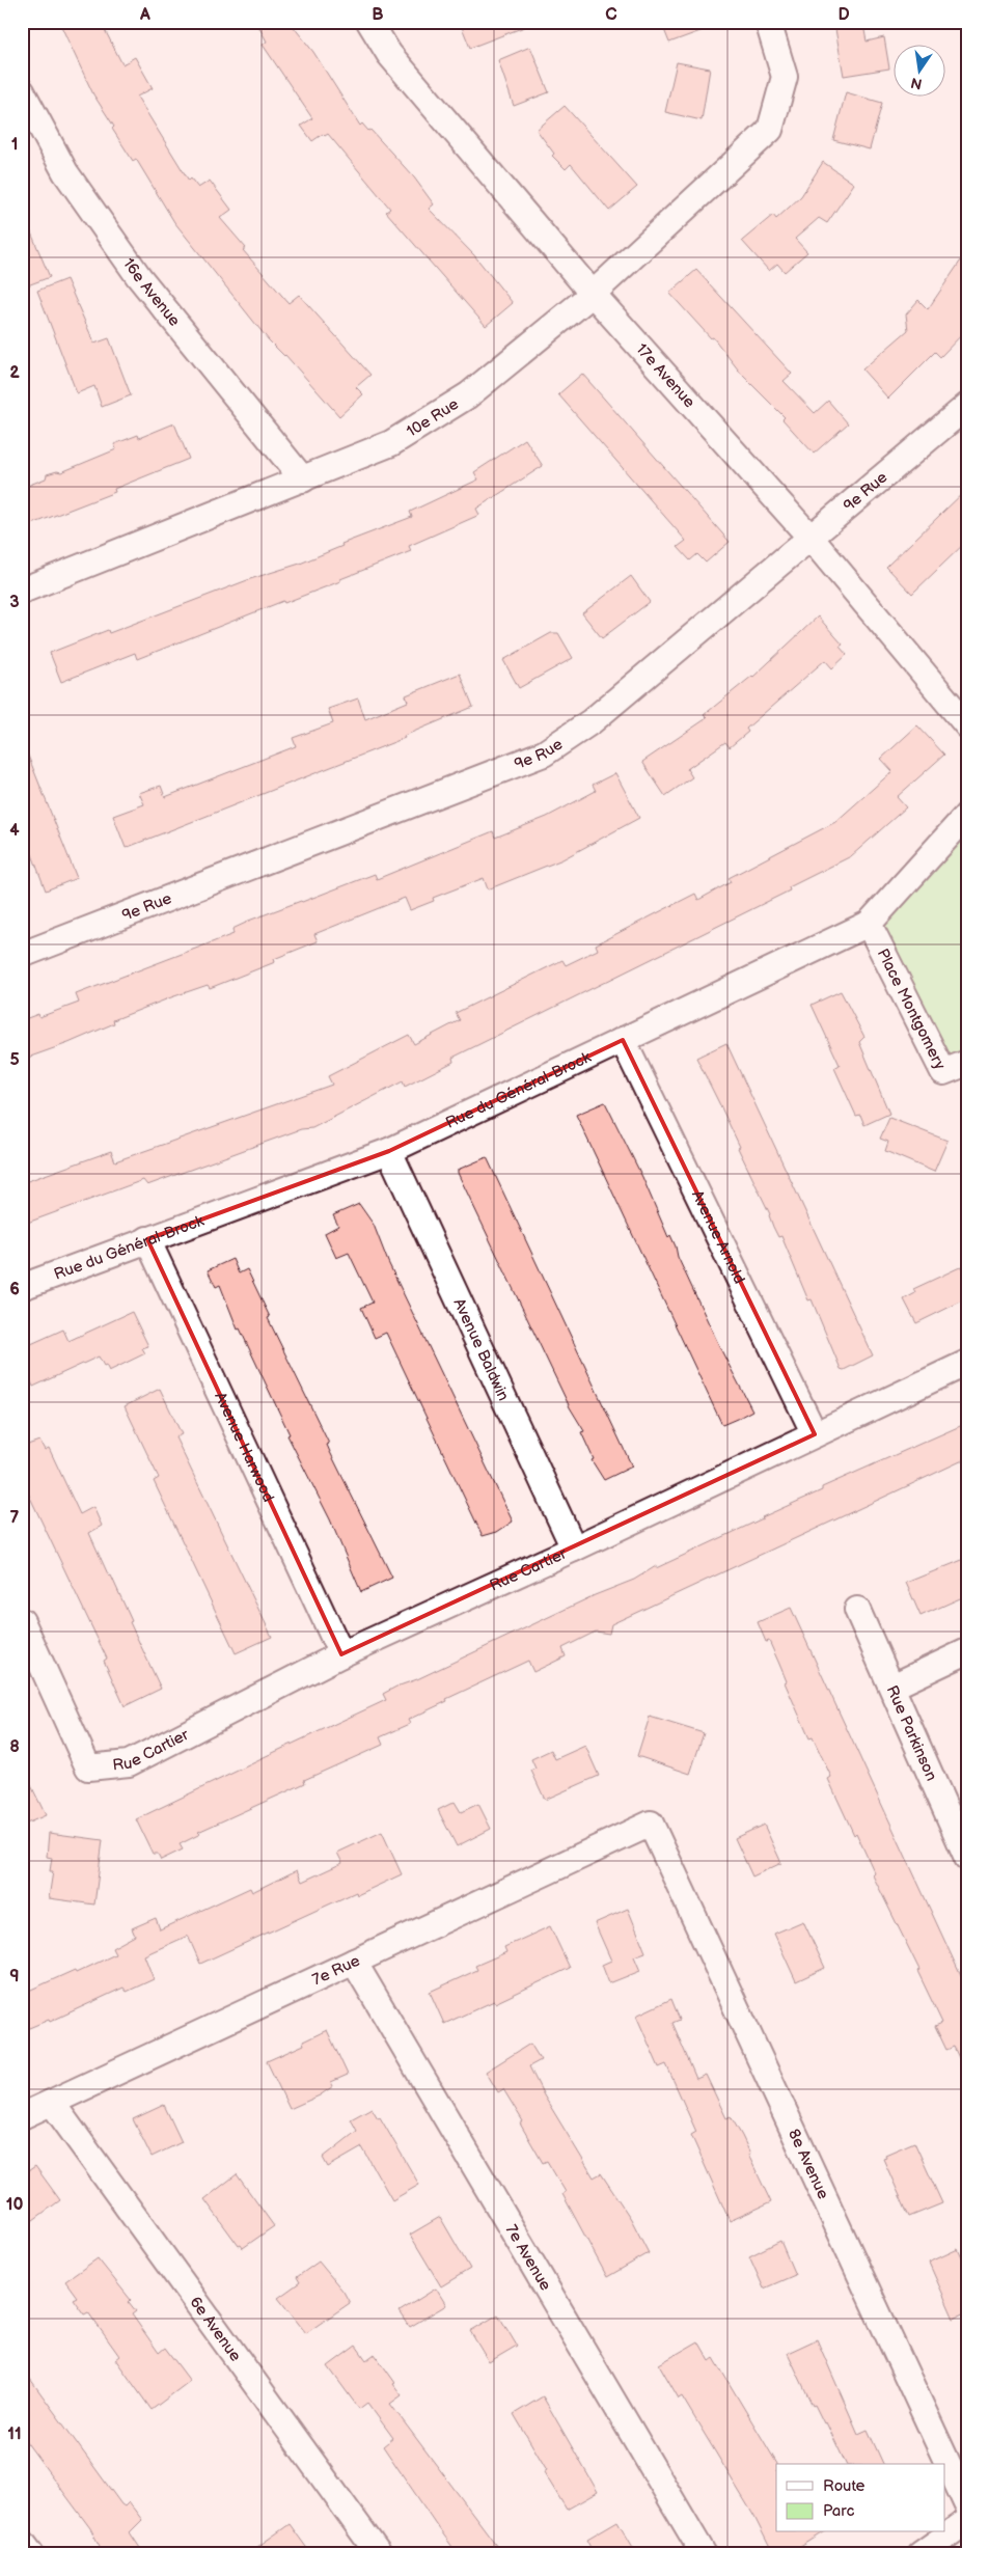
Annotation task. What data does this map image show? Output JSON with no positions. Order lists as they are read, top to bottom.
{
  "streets": {
    "street": [
      "16e Avenue",
      "17e Avenue",
      "10e Rue",
      "9e Rue",
      "Place Montgomery",
      "Rue du Général-Brock",
      "Avenue Arnold",
      "Avenue Baldwin",
      "Avenue Harwood",
      "Rue Cartier",
      "Rue Parkinson",
      "7e Rue",
      "8e Avenue",
      "7e Avenue",
      "6e Avenue"
    ]
  },
  "crossings": [
    ["16e Avenue", "10e Rue"],
    ["17e Avenue", "10e Rue"],
    ["17e Avenue", "9e Rue"],
    ["Place Montgomery", "Rue du Général-Brock"],
    ["Rue du Général-Brock", "Avenue Arnold"],
    ["Rue du Général-Brock", "Avenue Baldwin"],
    ["Rue du Général-Brock", "Avenue Harwood"],
    ["Avenue Arnold", "Rue Cartier"],
    ["Avenue Baldwin", "Rue Cartier"],
    ["Avenue Harwood", "Rue Cartier"],
    ["7e Rue", "8e Avenue"],
    ["7e Rue", "7e Avenue"],
    ["7e Rue", "6e Avenue"]
  ],
  "legend": ["Route", "Parc"],
  "north": "bottom",
  "grid": {
    "columns": [
      "A",
      "B",
      "C",
      "D"
    ],
    "rows": [
      "1",
      "2",
      "3",
      "4",
      "5",
      "6",
      "7",
      "8",
      "9",
      "10",
      "11"
    ]
  }
}
